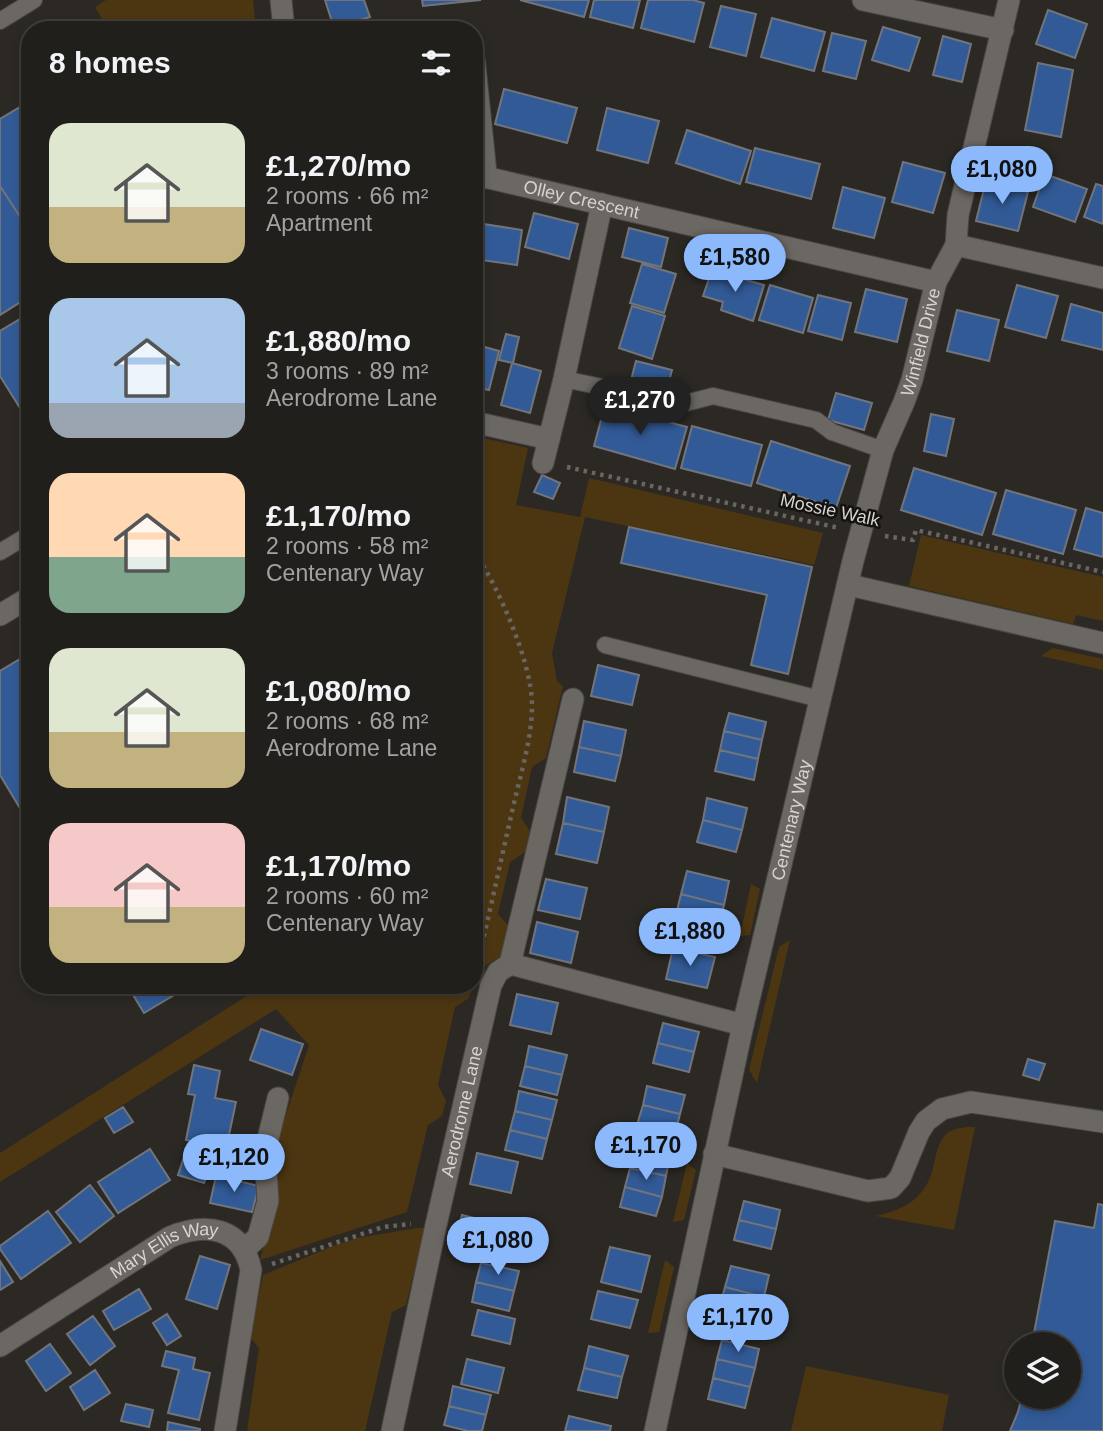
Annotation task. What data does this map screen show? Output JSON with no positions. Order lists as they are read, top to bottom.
{
  "streets": {
    "street": [
      "Olley Crescent",
      "Winfield Drive",
      "Centenary Way",
      "Aerodrome Lane",
      "Mary Ellis Way"
    ],
    "path": ["Mossie Walk"]
  },
  "crossings": [
    ["Olley Crescent", "Winfield Drive"],
    ["Winfield Drive", "Mossie Walk"],
    ["Winfield Drive", "Centenary Way"]
  ],
  "page": {
    "heading": "8 homes",
    "list": [
      {
        "name": "£1,270/mo",
        "note": "2 rooms · 66 m² · Apartment"
      },
      {
        "name": "£1,880/mo",
        "note": "3 rooms · 89 m² · Aerodrome Lane"
      },
      {
        "name": "£1,170/mo",
        "note": "2 rooms · 58 m² · Centenary Way"
      },
      {
        "name": "£1,080/mo",
        "note": "2 rooms · 68 m² · Aerodrome Lane"
      },
      {
        "name": "£1,170/mo",
        "note": "2 rooms · 60 m² · Centenary Way"
      }
    ],
    "price": [
      "£1,080",
      "£1,580",
      "£1,270",
      "£1,880",
      "£1,170",
      "£1,120",
      "£1,080",
      "£1,170"
    ]
  }
}
